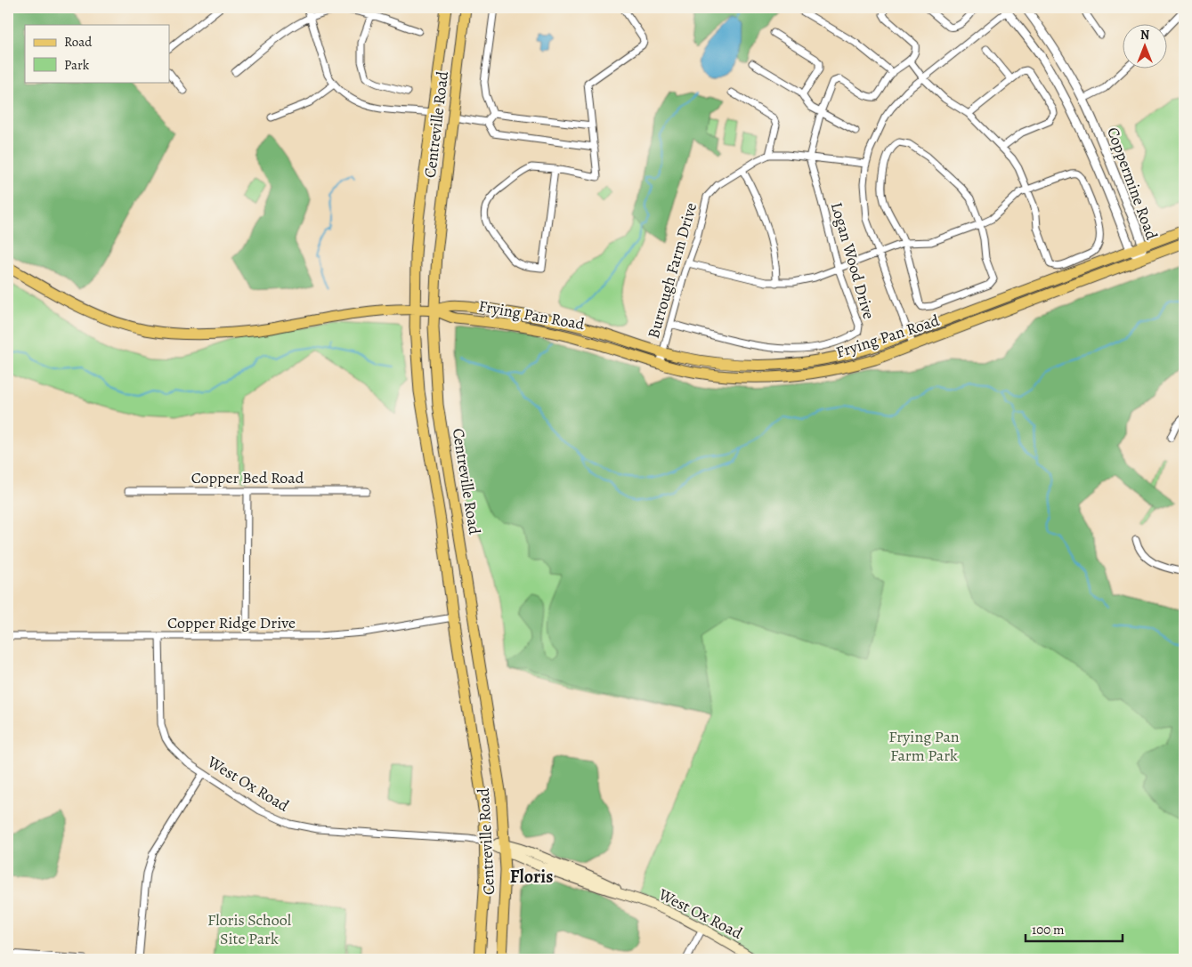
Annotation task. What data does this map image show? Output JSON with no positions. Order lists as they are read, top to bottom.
{
  "streets": {
    "main road": ["Centreville Road", "Frying Pan Road", "West Ox Road"],
    "street": [
      "Coppermine Road",
      "Logan Wood Drive",
      "Burrough Farm Drive",
      "Copper Bed Road",
      "Copper Ridge Drive"
    ]
  },
  "crossings": [
    ["Centreville Road", "Frying Pan Road"],
    ["Centreville Road", "Copper Ridge Drive"],
    ["Centreville Road", "West Ox Road"],
    ["Coppermine Road", "Frying Pan Road"],
    ["Logan Wood Drive", "Burrough Farm Drive"],
    ["Burrough Farm Drive", "Frying Pan Road"],
    ["Copper Ridge Drive", "West Ox Road"]
  ],
  "districts": ["Floris"],
  "parks": ["Frying Pan Farm Park", "Floris School Site Park"],
  "legend": ["Road", "Park"],
  "scale_bar": "100 m",
  "north": "top"
}
